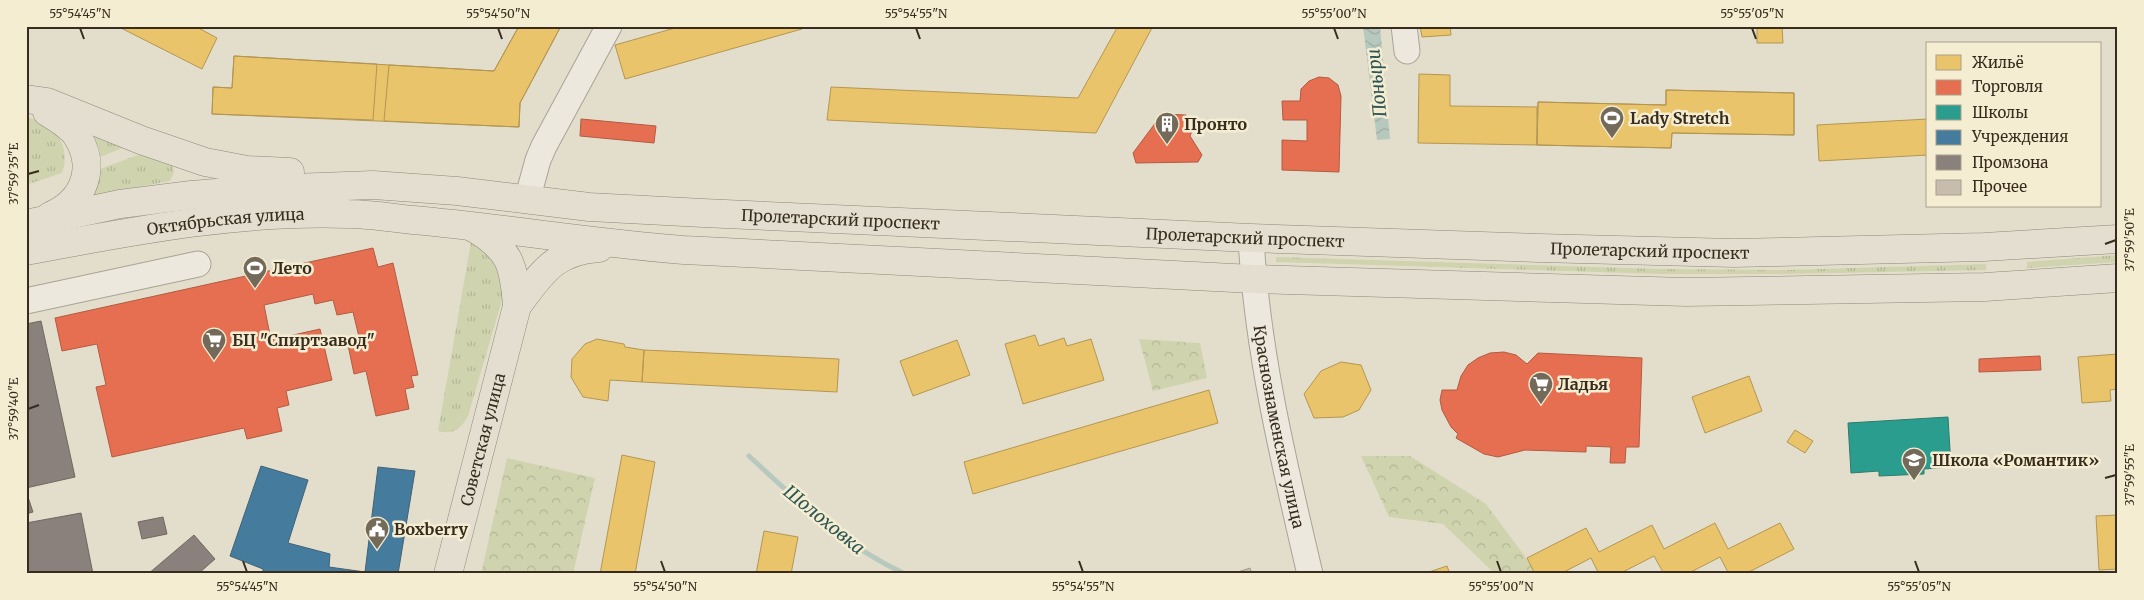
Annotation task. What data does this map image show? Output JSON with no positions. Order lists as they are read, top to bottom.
{
  "streets": {
    "main road": ["Пролетарский проспект", "Октябрьская улица", "Советская улица"],
    "street": ["Краснознаменская улица"]
  },
  "crossings": [
    ["Пролетарский проспект", "Октябрьская улица"],
    ["Пролетарский проспект", "Краснознаменская улица"]
  ],
  "water": ["Поныри", "Шолоховка"],
  "places": {
    "sports": ["Lady Stretch", "Лето"],
    "building": ["Пронто"],
    "supermarket": ["БЦ \"Спиртзавод\"", "Ладья"],
    "school or university": ["Школа «Романтик»"],
    "public building": ["Boxberry"]
  },
  "legend": [
    "Жильё",
    "Торговля",
    "Школы",
    "Учреждения",
    "Промзона",
    "Прочее"
  ],
  "coordinates": [
    "55°54'45\"N",
    "55°54'50\"N",
    "55°54'55\"N",
    "55°55'00\"N",
    "55°55'05\"N",
    "37°59'35\"E",
    "37°59'50\"E",
    "37°59'40\"E",
    "37°59'55\"E"
  ]
}
